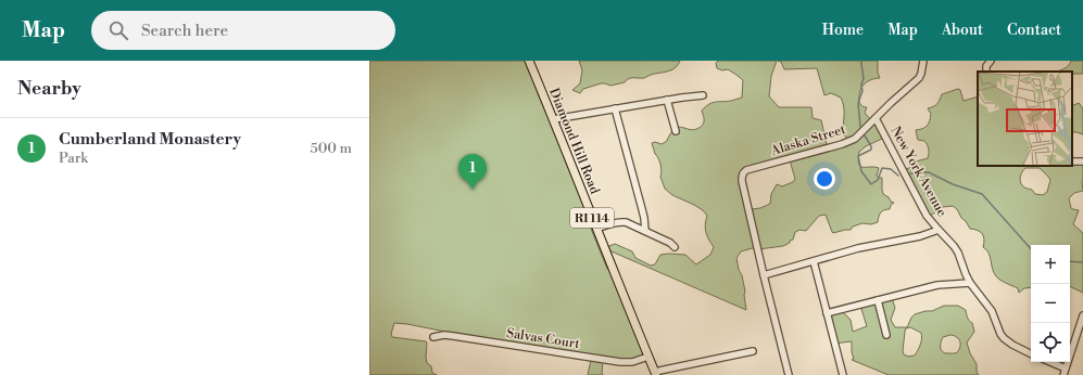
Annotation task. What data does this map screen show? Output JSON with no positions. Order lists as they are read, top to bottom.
{
  "streets": {
    "main road": ["Diamond Hill Road", "RI 114"],
    "street": ["Alaska Street", "New York Avenue", "Salvas Court"]
  },
  "crossings": [
    ["Alaska Street", "New York Avenue"],
    ["Diamond Hill Road", "Salvas Court"]
  ],
  "page": {
    "header": "Map",
    "search": "Search here",
    "nav": [
      "Home",
      "Map",
      "About",
      "Contact"
    ],
    "heading": "Nearby",
    "list": [
      {
        "mark": "1",
        "name": "Cumberland Monastery",
        "note": "Park",
        "value": "500 m"
      }
    ],
    "pins": "1",
    "map_buttons": ["+", "−"]
  }
}
